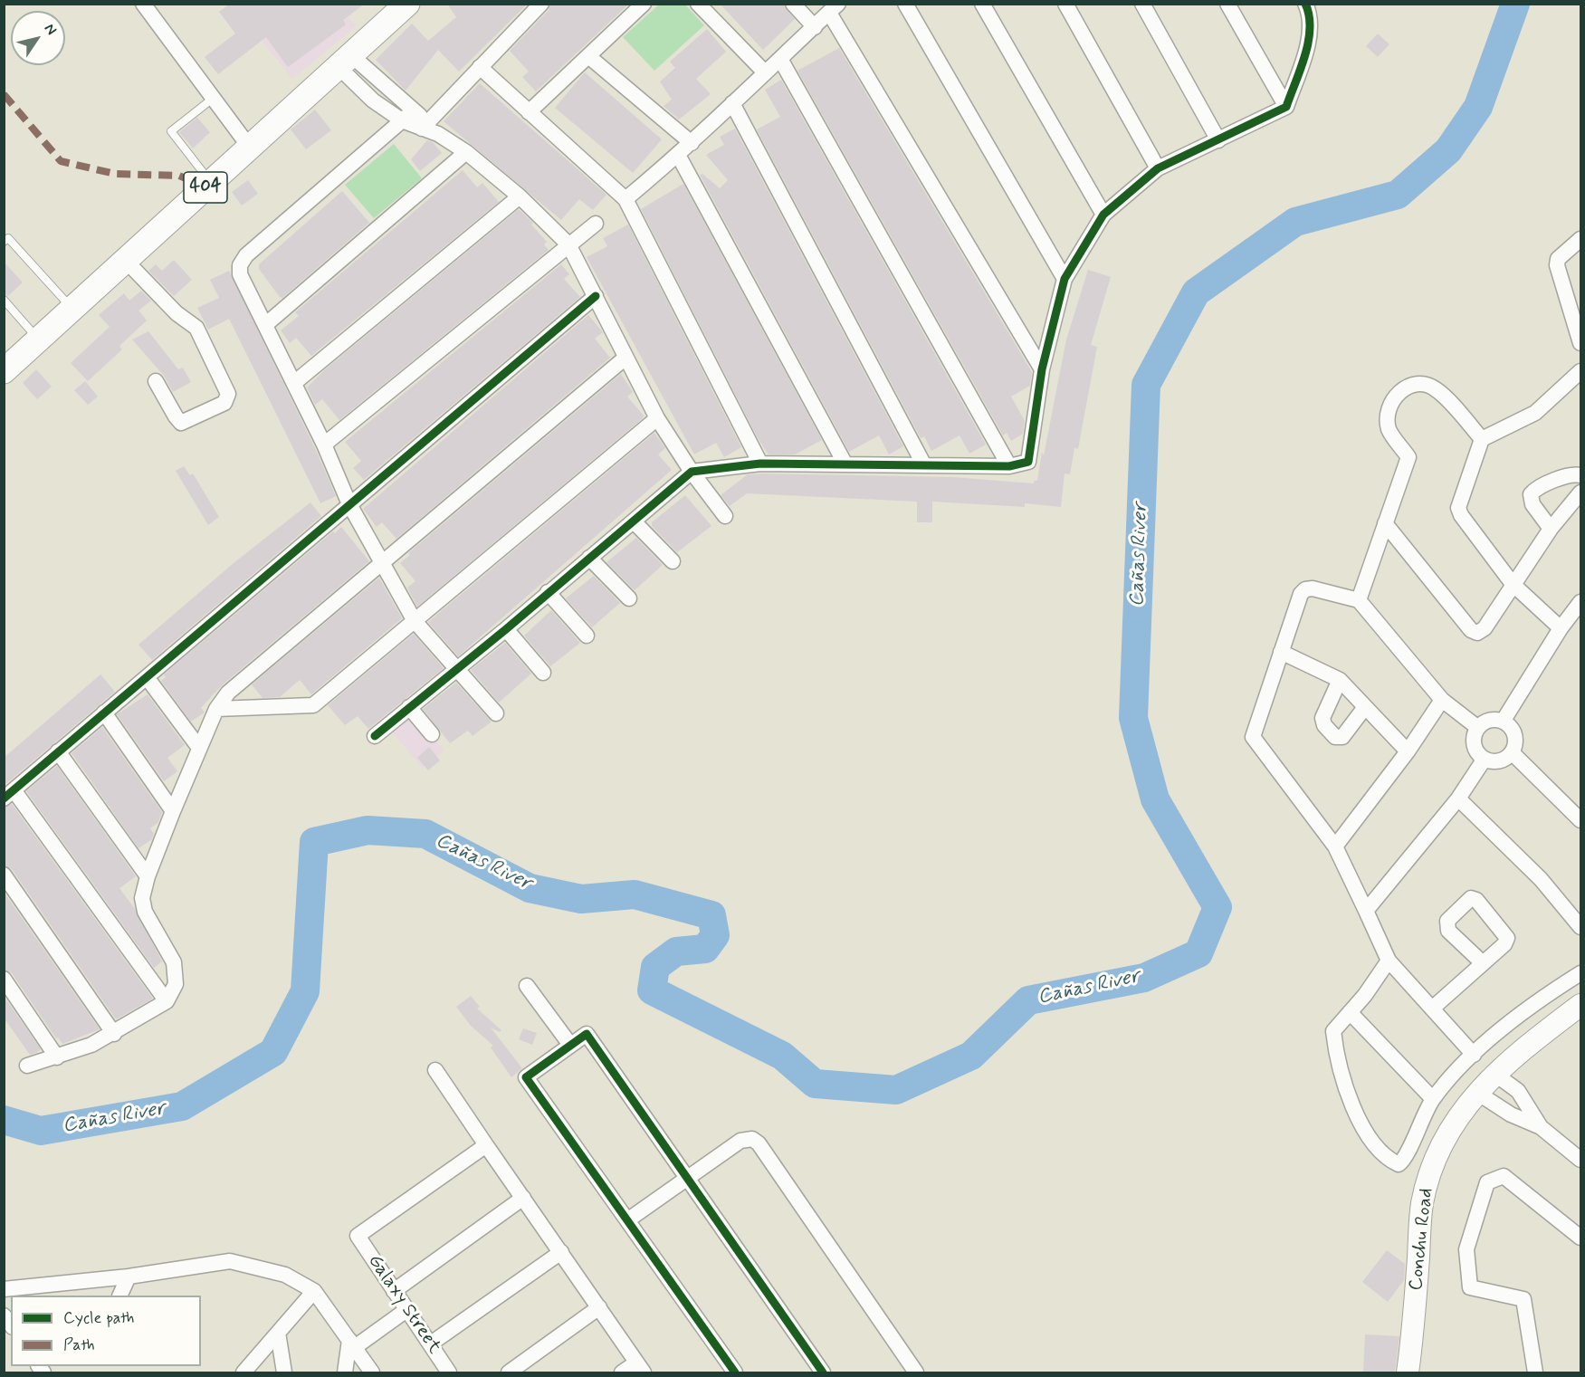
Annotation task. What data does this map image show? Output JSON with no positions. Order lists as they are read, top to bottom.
{
  "streets": {
    "main road": ["404", "Conchu Road"],
    "street": ["Galaxy Street"]
  },
  "water": ["Cañas River"],
  "legend": ["Cycle path", "Path"],
  "north": "top right"
}
